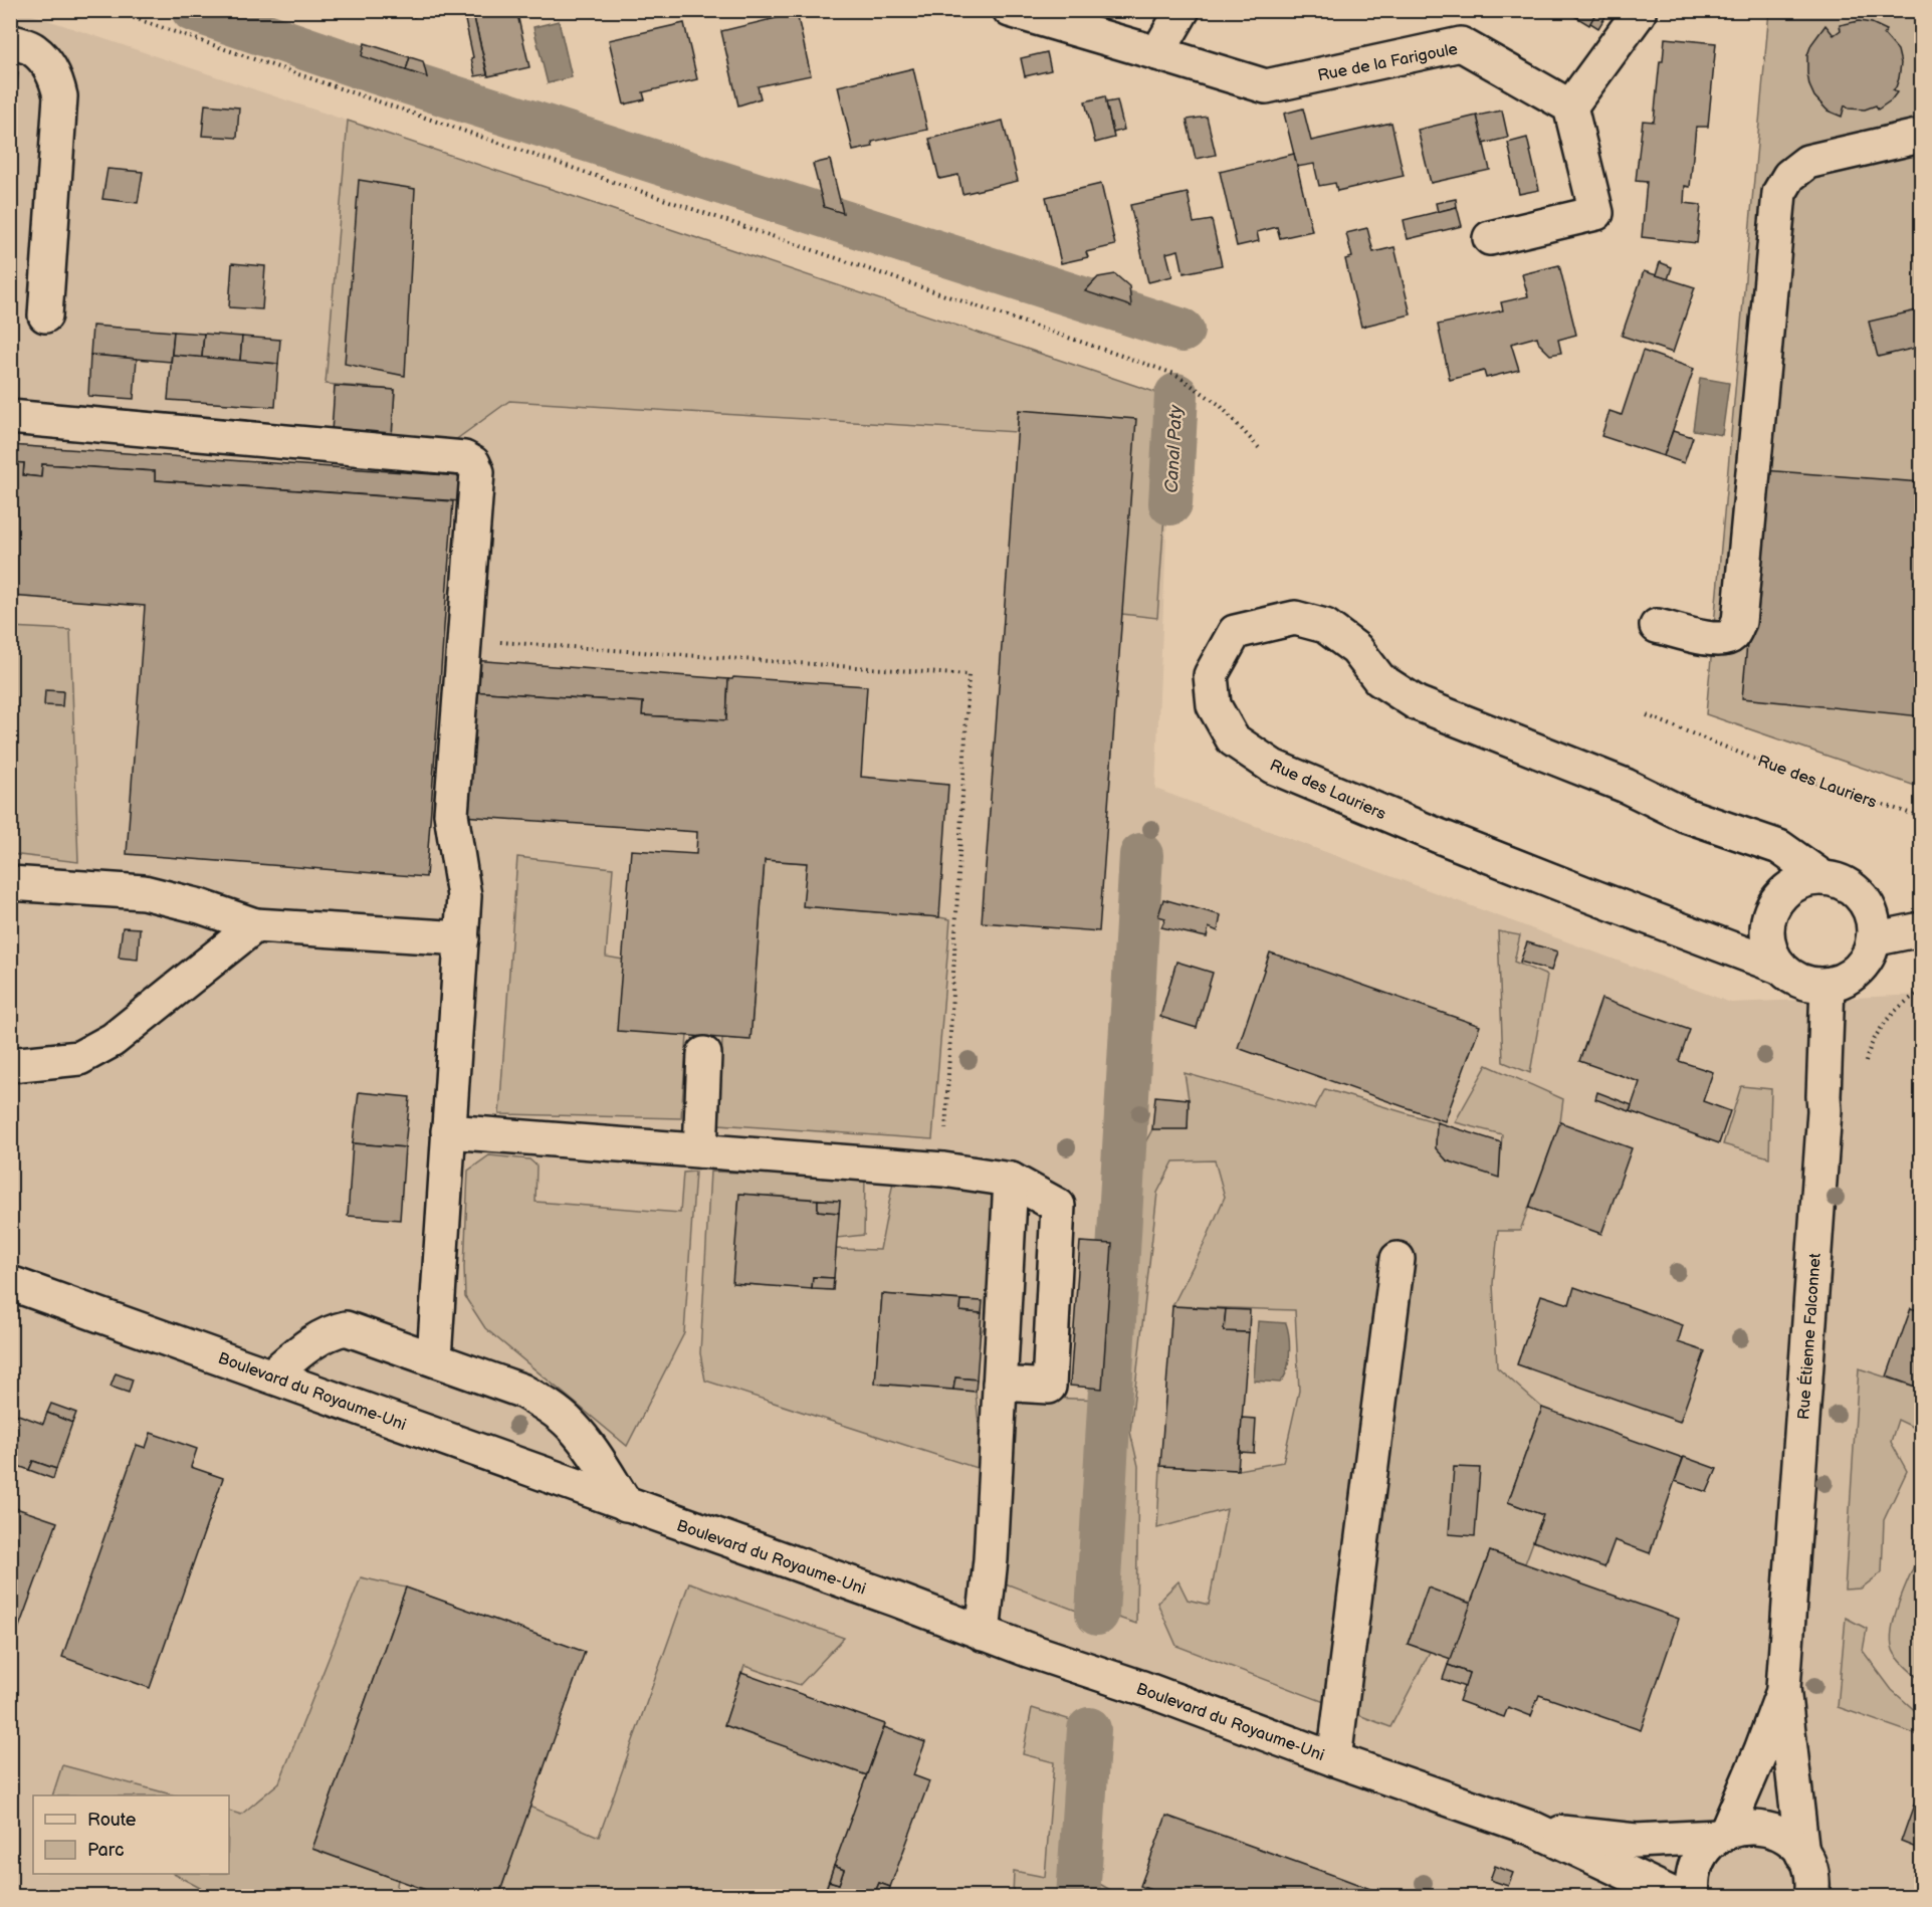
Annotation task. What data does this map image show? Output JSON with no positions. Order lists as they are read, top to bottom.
{
  "streets": {
    "street": [
      "Rue de la Farigoule",
      "Rue des Lauriers",
      "Rue Étienne Falconnet",
      "Boulevard du Royaume-Uni"
    ]
  },
  "crossings": [
    ["Rue des Lauriers", "Rue Étienne Falconnet"],
    ["Rue Étienne Falconnet", "Boulevard du Royaume-Uni"]
  ],
  "water": ["Canal Paty"],
  "legend": ["Route", "Parc"]
}
